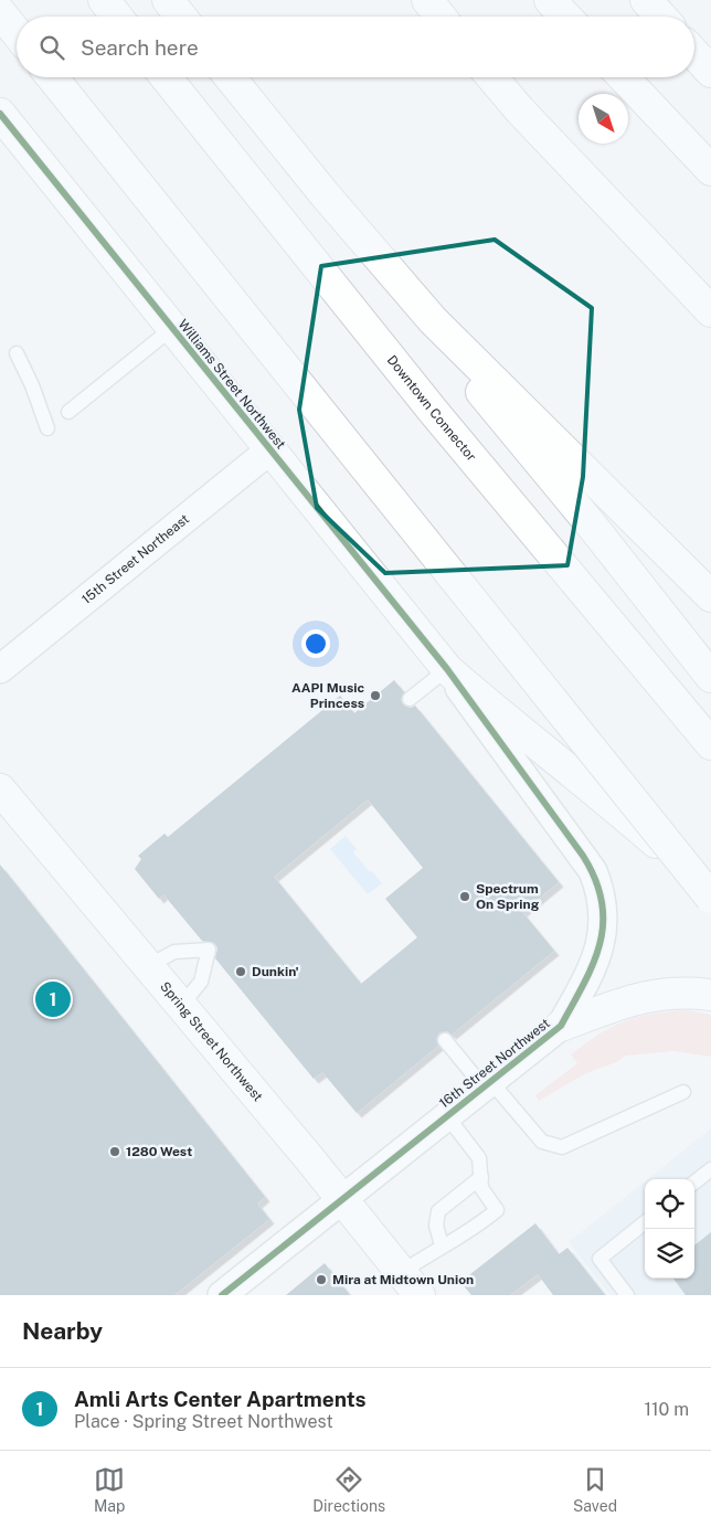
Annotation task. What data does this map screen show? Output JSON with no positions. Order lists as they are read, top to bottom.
{
  "streets": {
    "main road": ["Williams Street Northwest", "Downtown Connector", "Spring Street Northwest"],
    "street": ["15th Street Northeast", "16th Street Northwest"]
  },
  "crossings": [
    ["Williams Street Northwest", "15th Street Northeast"],
    ["Williams Street Northwest", "16th Street Northwest"],
    ["Spring Street Northwest", "16th Street Northwest"]
  ],
  "places": [
    "AAPI Music Princess",
    "Spectrum On Spring",
    "Dunkin'",
    "1280 West",
    "Mira at Midtown Union"
  ],
  "north": "bottom right",
  "page": {
    "search": "Search here",
    "pins": "1",
    "heading": "Nearby",
    "list": [
      {
        "mark": "1",
        "name": "Amli Arts Center Apartments",
        "note": "Place · Spring Street Northwest",
        "value": "110 m"
      }
    ],
    "nav": ["Map", "Directions", "Saved"]
  }
}
